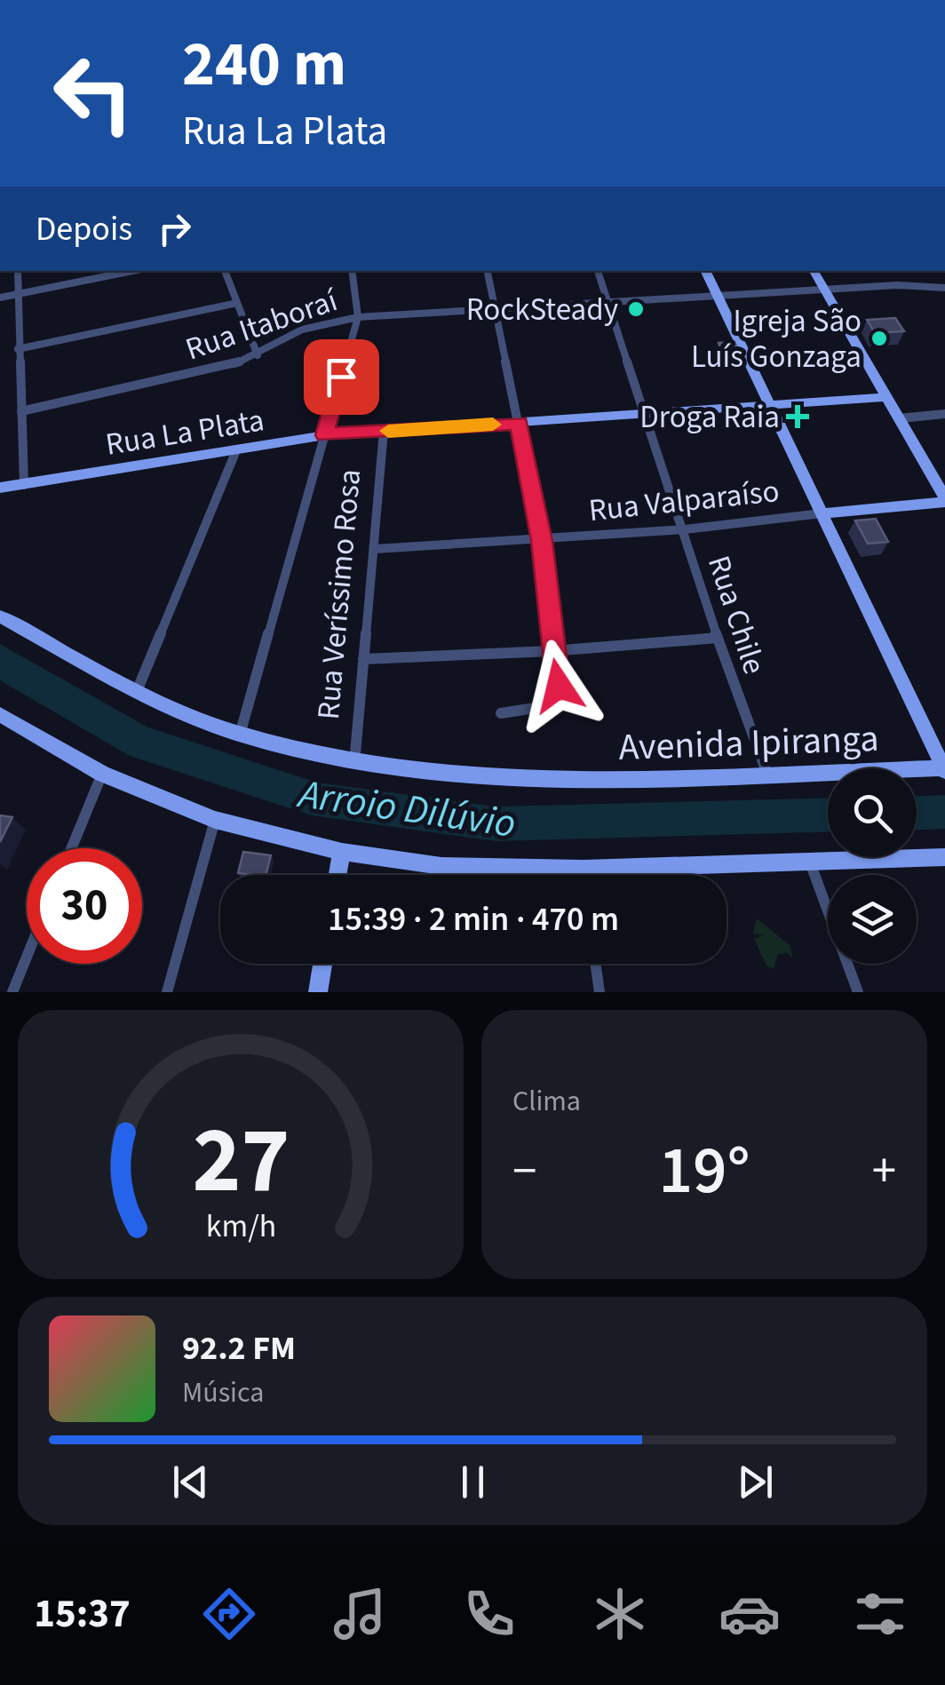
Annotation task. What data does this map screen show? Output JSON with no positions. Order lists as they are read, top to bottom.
{
  "streets": {
    "main road": ["Rua La Plata", "Rua Valparaíso", "Avenida Ipiranga"],
    "street": ["Rua Itaboraí", "Rua Veríssimo Rosa", "Rua Chile"]
  },
  "crossings": [
    ["Rua Itaboraí", "Rua Chile"],
    ["Rua La Plata", "Rua Veríssimo Rosa"],
    ["Rua La Plata", "Rua Chile"],
    ["Rua Valparaíso", "Rua Veríssimo Rosa"],
    ["Rua Valparaíso", "Rua Chile"],
    ["Rua Veríssimo Rosa", "Avenida Ipiranga"],
    ["Rua Chile", "Avenida Ipiranga"]
  ],
  "water": ["Arroio Dilúvio"],
  "places": {
    "other": ["RockSteady", "Igreja São Luís Gonzaga"],
    "health": ["Droga Raia"]
  },
  "page": {
    "turn": ["240 m", "Rua La Plata"],
    "then": "Depois",
    "limit": "30",
    "trip": "15:39 · 2 min · 470 m",
    "tile": "Clima",
    "heat": ["−", "19°", "+"],
    "song": ["92.2 FM", "Música"],
    "tabs": "15:37",
    "gauge": ["27", "km/h"]
  }
}
